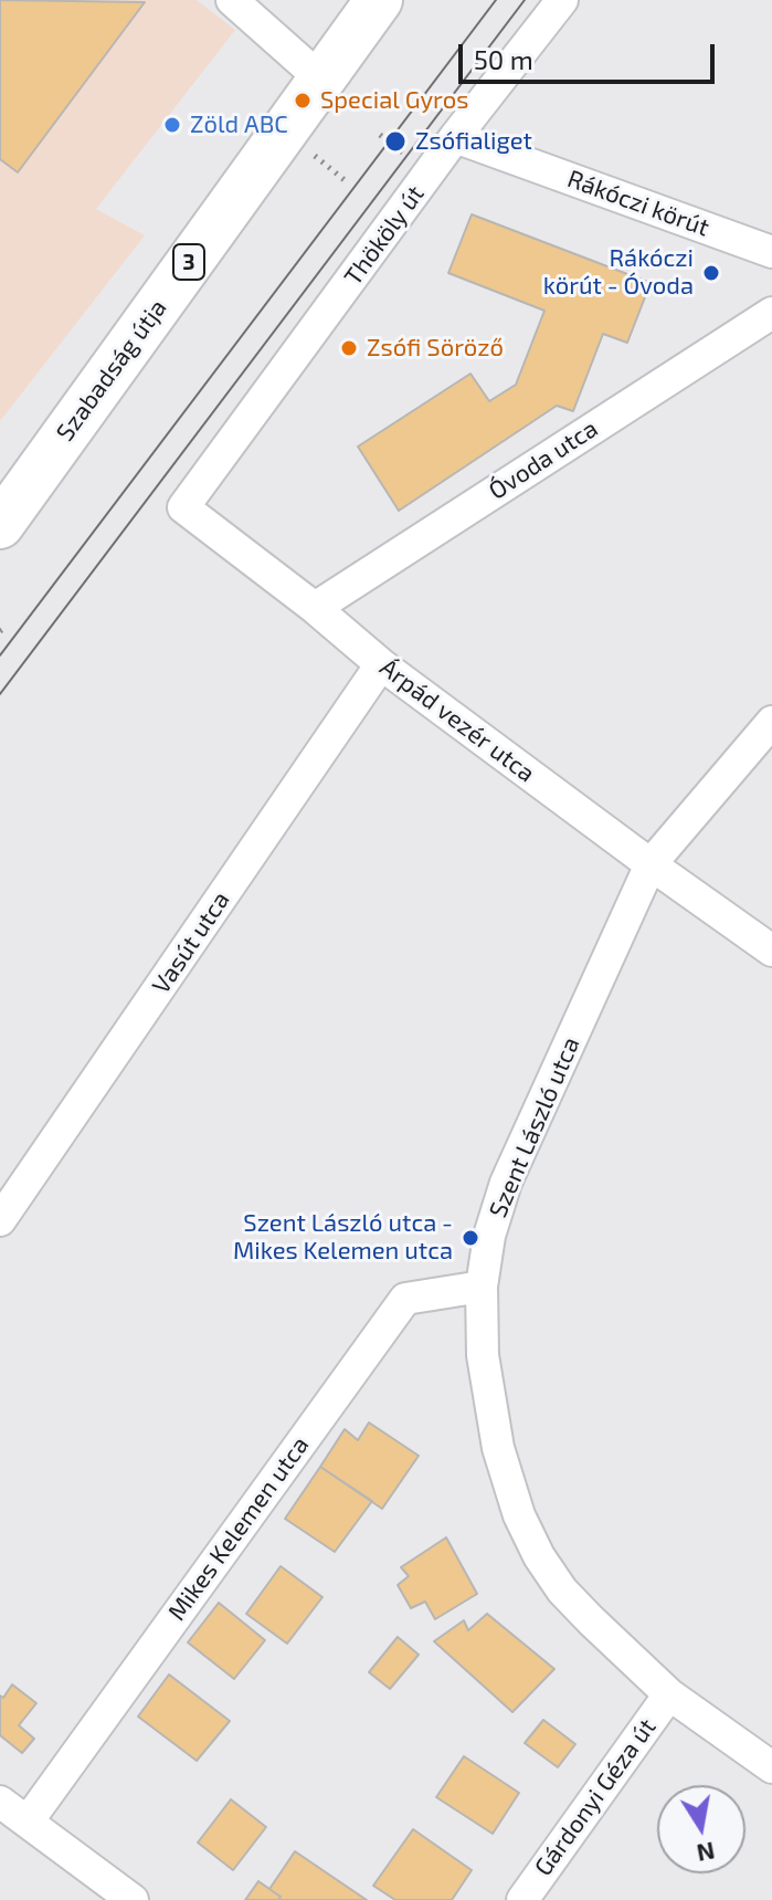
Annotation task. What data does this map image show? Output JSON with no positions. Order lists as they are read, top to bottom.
{
  "streets": {
    "main road": ["3", "Szabadság útja"],
    "street": [
      "Rákóczi körút",
      "Thököly út",
      "Óvoda utca",
      "Árpád vezér utca",
      "Vasút utca",
      "Szent László utca",
      "Mikes Kelemen utca",
      "Gárdonyi Géza út"
    ]
  },
  "crossings": [
    ["Rákóczi körút", "Thököly út"],
    ["Thököly út", "Árpád vezér utca"],
    ["Óvoda utca", "Árpád vezér utca"],
    ["Árpád vezér utca", "Vasút utca"],
    ["Árpád vezér utca", "Szent László utca"],
    ["Szent László utca", "Mikes Kelemen utca"],
    ["Szent László utca", "Gárdonyi Géza út"]
  ],
  "places": [
    "Special Gyros",
    "Zöld ABC",
    "Zsófialiget",
    "Rákóczi körút - Óvoda",
    "Zsófi Söröző",
    "Szent László utca - Mikes Kelemen utca"
  ],
  "scale_bar": "50 m",
  "north": "bottom"
}
